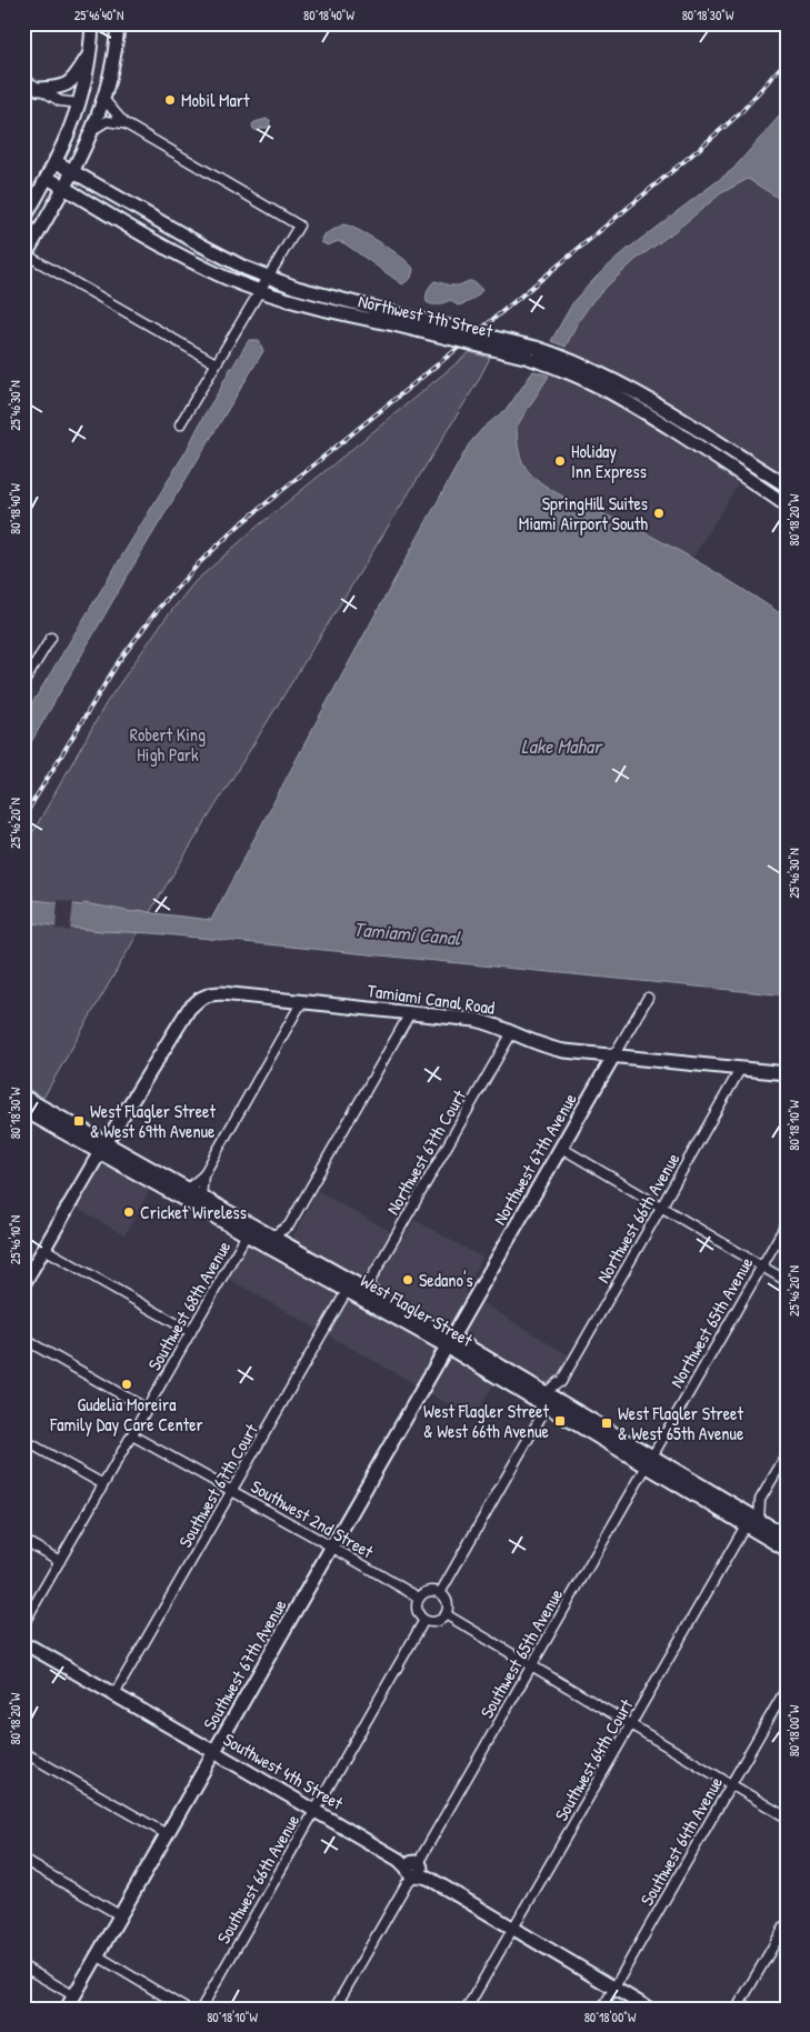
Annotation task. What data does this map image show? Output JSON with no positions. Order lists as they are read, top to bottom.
{
  "streets": {
    "main road": [
      "Northwest 7th Street",
      "Tamiami Canal Road",
      "Northwest 67th Avenue",
      "West Flagler Street",
      "Southwest 67th Avenue",
      "Southwest 4th Street"
    ],
    "street": [
      "Northwest 67th Court",
      "Northwest 66th Avenue",
      "Southwest 68th Avenue",
      "Northwest 65th Avenue",
      "Southwest 67th Court",
      "Southwest 2nd Street",
      "Southwest 65th Avenue",
      "Southwest 64th Court",
      "Southwest 64th Avenue",
      "Southwest 66th Avenue"
    ]
  },
  "crossings": [
    ["Tamiami Canal Road", "Northwest 67th Court"],
    ["Tamiami Canal Road", "Northwest 67th Avenue"],
    ["Tamiami Canal Road", "Northwest 66th Avenue"],
    ["Tamiami Canal Road", "West Flagler Street"],
    ["Northwest 67th Court", "West Flagler Street"],
    ["Northwest 67th Avenue", "West Flagler Street"],
    ["Northwest 67th Avenue", "Southwest 67th Avenue"],
    ["Northwest 66th Avenue", "West Flagler Street"],
    ["Southwest 68th Avenue", "West Flagler Street"],
    ["Southwest 68th Avenue", "Southwest 2nd Street"],
    ["West Flagler Street", "Northwest 65th Avenue"],
    ["West Flagler Street", "Southwest 67th Court"],
    ["West Flagler Street", "Southwest 65th Avenue"],
    ["West Flagler Street", "Southwest 67th Avenue"],
    ["West Flagler Street", "Southwest 64th Court"],
    ["Northwest 65th Avenue", "Southwest 65th Avenue"],
    ["Southwest 67th Court", "Southwest 2nd Street"],
    ["Southwest 67th Court", "Southwest 4th Street"],
    ["Southwest 2nd Street", "Southwest 67th Avenue"],
    ["Southwest 2nd Street", "Southwest 66th Avenue"],
    ["Southwest 65th Avenue", "Southwest 4th Street"],
    ["Southwest 67th Avenue", "Southwest 4th Street"],
    ["Southwest 64th Court", "Southwest 4th Street"],
    ["Southwest 4th Street", "Southwest 64th Avenue"],
    ["Southwest 4th Street", "Southwest 66th Avenue"]
  ],
  "water": ["Lake Mahar", "Tamiami Canal"],
  "parks": ["Robert King High Park"],
  "places": {
    "other": [
      "Mobil Mart",
      "Holiday Inn Express",
      "SpringHill Suites Miami Airport South",
      "Cricket Wireless",
      "Sedano's",
      "Gudelia Moreira Family Day Care Center"
    ],
    "transit": ["West Flagler Street & West 69th Avenue", "West Flagler Street & West 66th Avenue", "West Flagler Street & West 65th Avenue"]
  },
  "coordinates": [
    "25°46'40\"N",
    "80°18'40\"W",
    "80°18'30\"W",
    "25°46'30\"N",
    "80°18'20\"W",
    "25°46'20\"N",
    "80°18'10\"W",
    "25°46'10\"N",
    "80°18'00\"W"
  ]
}
